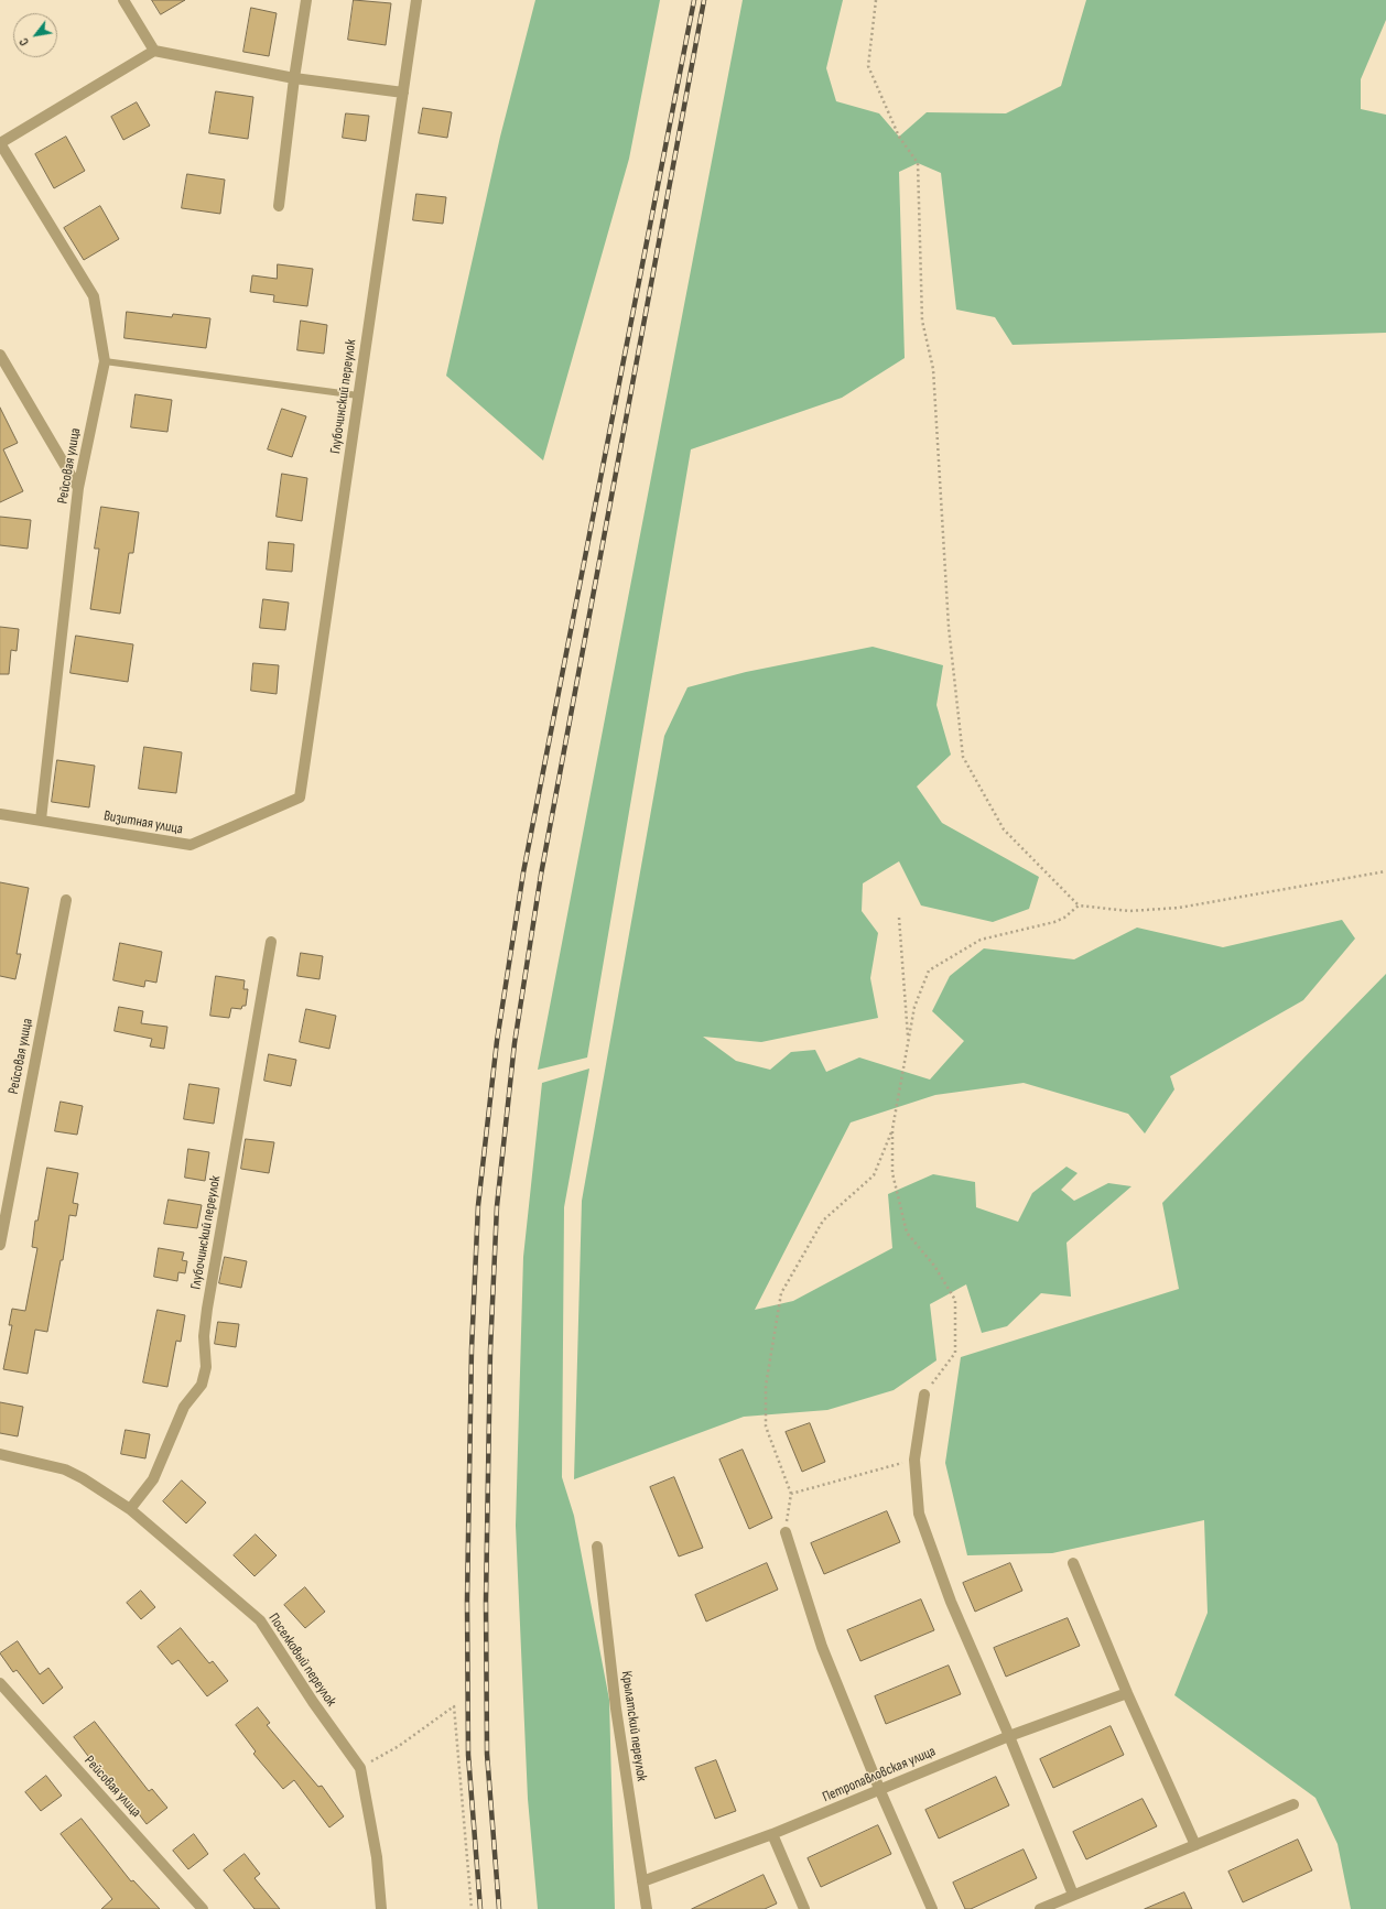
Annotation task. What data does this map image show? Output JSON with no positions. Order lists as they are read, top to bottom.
{
  "streets": {
    "street": [
      "Глубочинский переулок",
      "Рейсовая улица",
      "Визитная улица",
      "Поселковый переулок",
      "Крылатский переулок",
      "Петропавловская улица"
    ]
  },
  "crossings": [
    ["Глубочинский переулок", "Визитная улица"],
    ["Глубочинский переулок", "Поселковый переулок"],
    ["Рейсовая улица", "Визитная улица"],
    ["Крылатский переулок", "Петропавловская улица"]
  ],
  "north": "bottom left"
}
